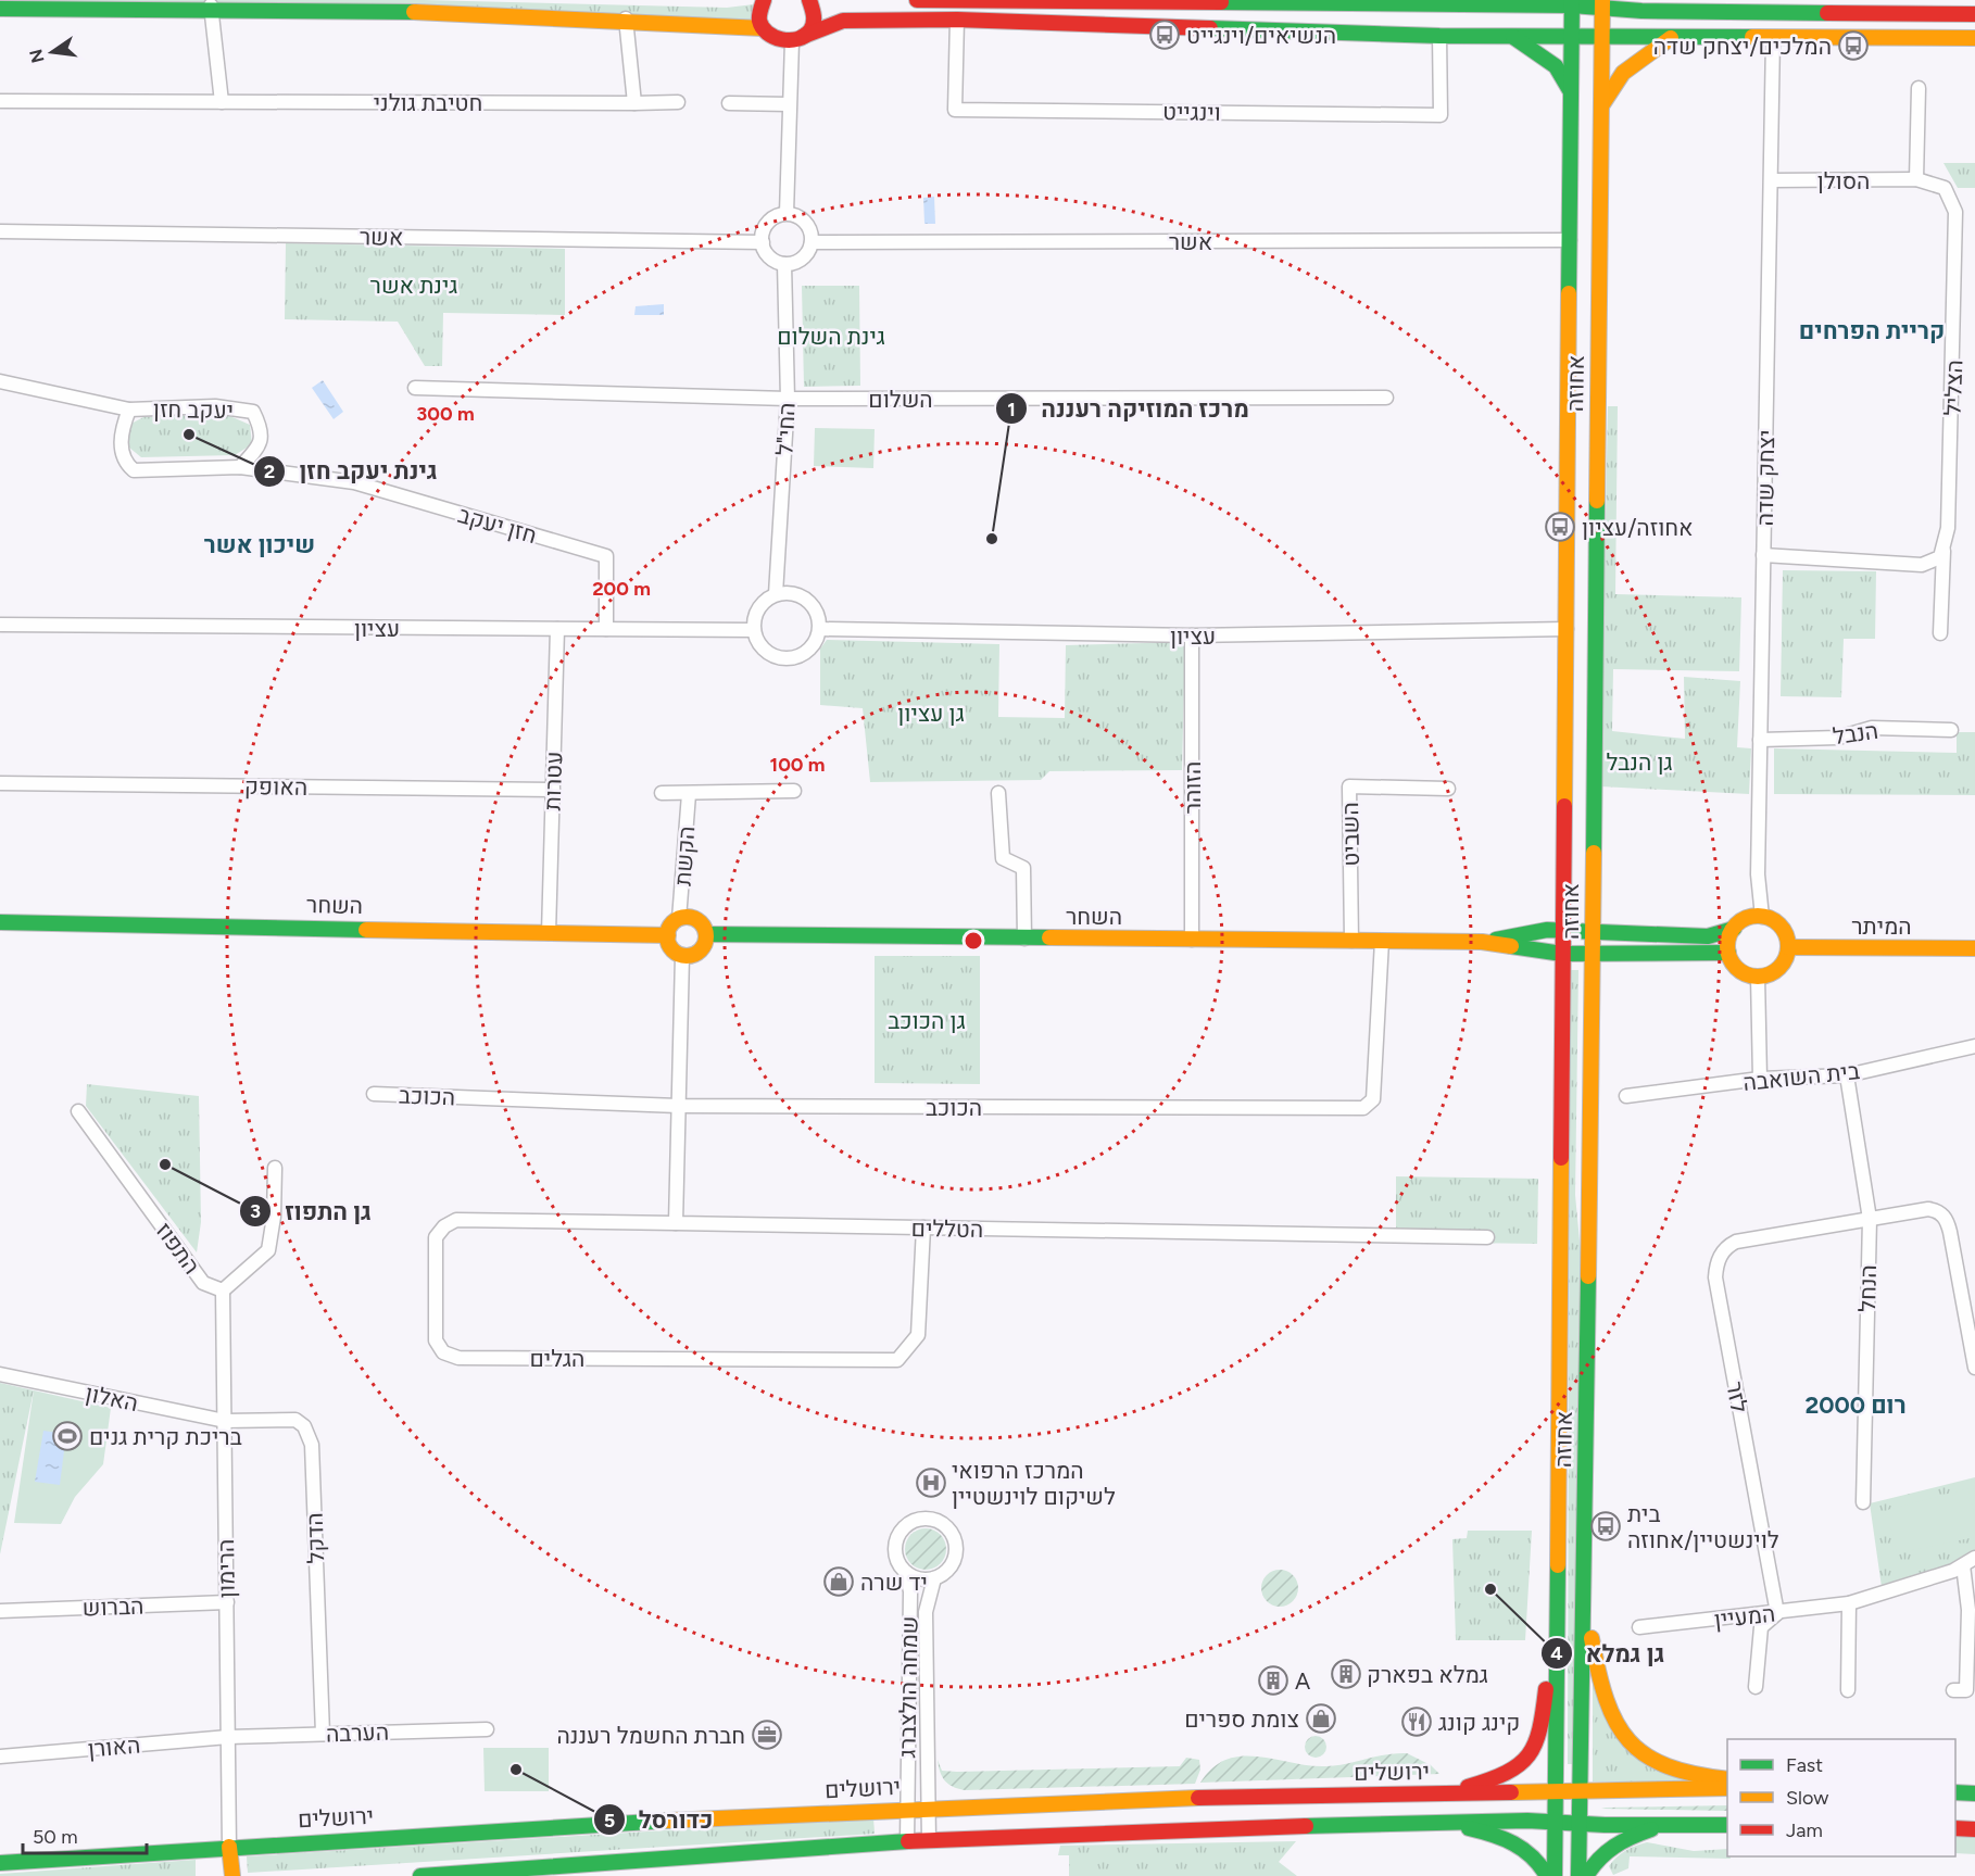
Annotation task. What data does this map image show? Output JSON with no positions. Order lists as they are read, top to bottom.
{
  "streets": {
    "main road": [
      "אחוזה",
      "השחר",
      "המיתר",
      "ירושלים"
    ],
    "street": [
      "חטיבת גולני",
      "וינגייט",
      "הסולן",
      "אשר",
      "הצליל",
      "השלום",
      "יעקב חזן",
      "החי\"ל",
      "יצחק שדה",
      "חזן יעקב",
      "עציון",
      "הנבל",
      "עטרות",
      "האופק",
      "הזוהר",
      "השביט",
      "הקשת",
      "בית השואבה",
      "הכוכב",
      "הטללים",
      "התפוז",
      "הנחל",
      "הגלים",
      "לזר",
      "האלון",
      "הדקל",
      "הרימון",
      "הברוש",
      "המעיין",
      "שמחה הולצברג",
      "הערבה",
      "האורן"
    ]
  },
  "crossings": [
    ["הסולן", "הצליל"],
    ["הסולן", "יצחק שדה"],
    ["אשר", "אחוזה"],
    ["אשר", "החי\"ל"],
    ["אחוזה", "עציון"],
    ["אחוזה", "השחר"],
    ["אחוזה", "ירושלים"],
    ["השלום", "החי\"ל"],
    ["יעקב חזן", "חזן יעקב"],
    ["החי\"ל", "עציון"],
    ["יצחק שדה", "הנבל"],
    ["יצחק שדה", "המיתר"],
    ["חזן יעקב", "עציון"],
    ["עציון", "עטרות"],
    ["עציון", "הזוהר"],
    ["עטרות", "האופק"],
    ["עטרות", "השחר"],
    ["הזוהר", "השחר"],
    ["השביט", "השחר"],
    ["הקשת", "השחר"],
    ["השחר", "הכוכב"],
    ["בית השואבה", "הנחל"],
    ["הטללים", "הגלים"],
    ["התפוז", "הרימון"],
    ["הנחל", "לזר"],
    ["לזר", "המעיין"],
    ["האלון", "הדקל"],
    ["האלון", "הרימון"],
    ["הדקל", "הרימון"],
    ["הדקל", "הערבה"],
    ["הרימון", "הברוש"],
    ["הרימון", "הערבה"],
    ["הרימון", "האורן"],
    ["הרימון", "ירושלים"],
    ["שמחה הולצברג", "ירושלים"],
    ["הערבה", "האורן"]
  ],
  "districts": ["קריית הפרחים", "שיכון אשר", "רום 2000"],
  "parks": [
    "גינת אשר",
    "גינת השלום",
    "גן עציון",
    "גן הנבל",
    "גן הכוכב"
  ],
  "places": {
    "bus stop": [
      "הנשיאים/וינגייט",
      "המלכים/יצחק שדה",
      "אחוזה/עציון",
      "בית לוינשטיין/אחוזה"
    ],
    "other": [
      "גינת יעקב חזן",
      "מרכז המוזיקה רעננה",
      "גן התפוז",
      "גן גמלא",
      "כדורסל"
    ],
    "sports": ["בריכת קרית גנים"],
    "hospital": ["המרכז הרפואי לשיקום לוינשטיין"],
    "shop": ["יד שרה", "צומת ספרים"],
    "building": ["גמלא בפארק", "A"],
    "restaurant": ["קינג קונג"],
    "office": ["חברת החשמל רעננה"]
  },
  "legend": ["Fast", "Slow", "Jam"],
  "scale_bar": "50 m",
  "north": "left",
  "rings": ["300 m", "200 m", "100 m"]
}
